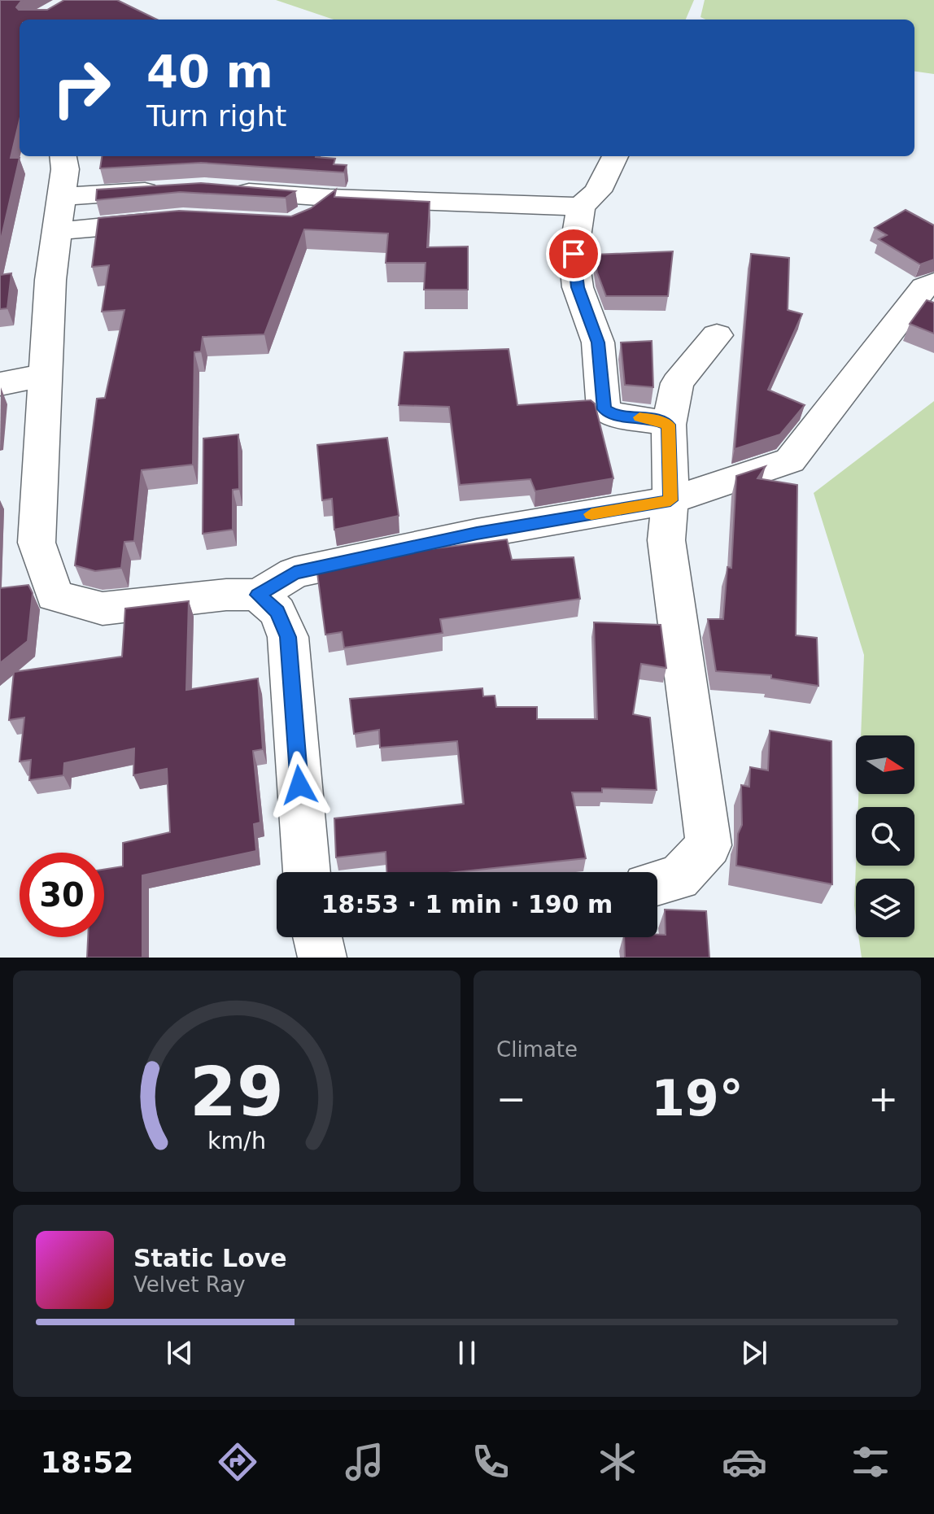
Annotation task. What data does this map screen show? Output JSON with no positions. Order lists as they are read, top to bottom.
{
  "north": "right",
  "page": {
    "turn": ["40 m", "Turn right"],
    "limit": "30",
    "trip": "18:53 · 1 min · 190 m",
    "tile": "Climate",
    "heat": ["−", "19°", "+"],
    "song": ["Static Love", "Velvet Ray"],
    "tabs": "18:52",
    "gauge": ["29", "km/h"]
  }
}
